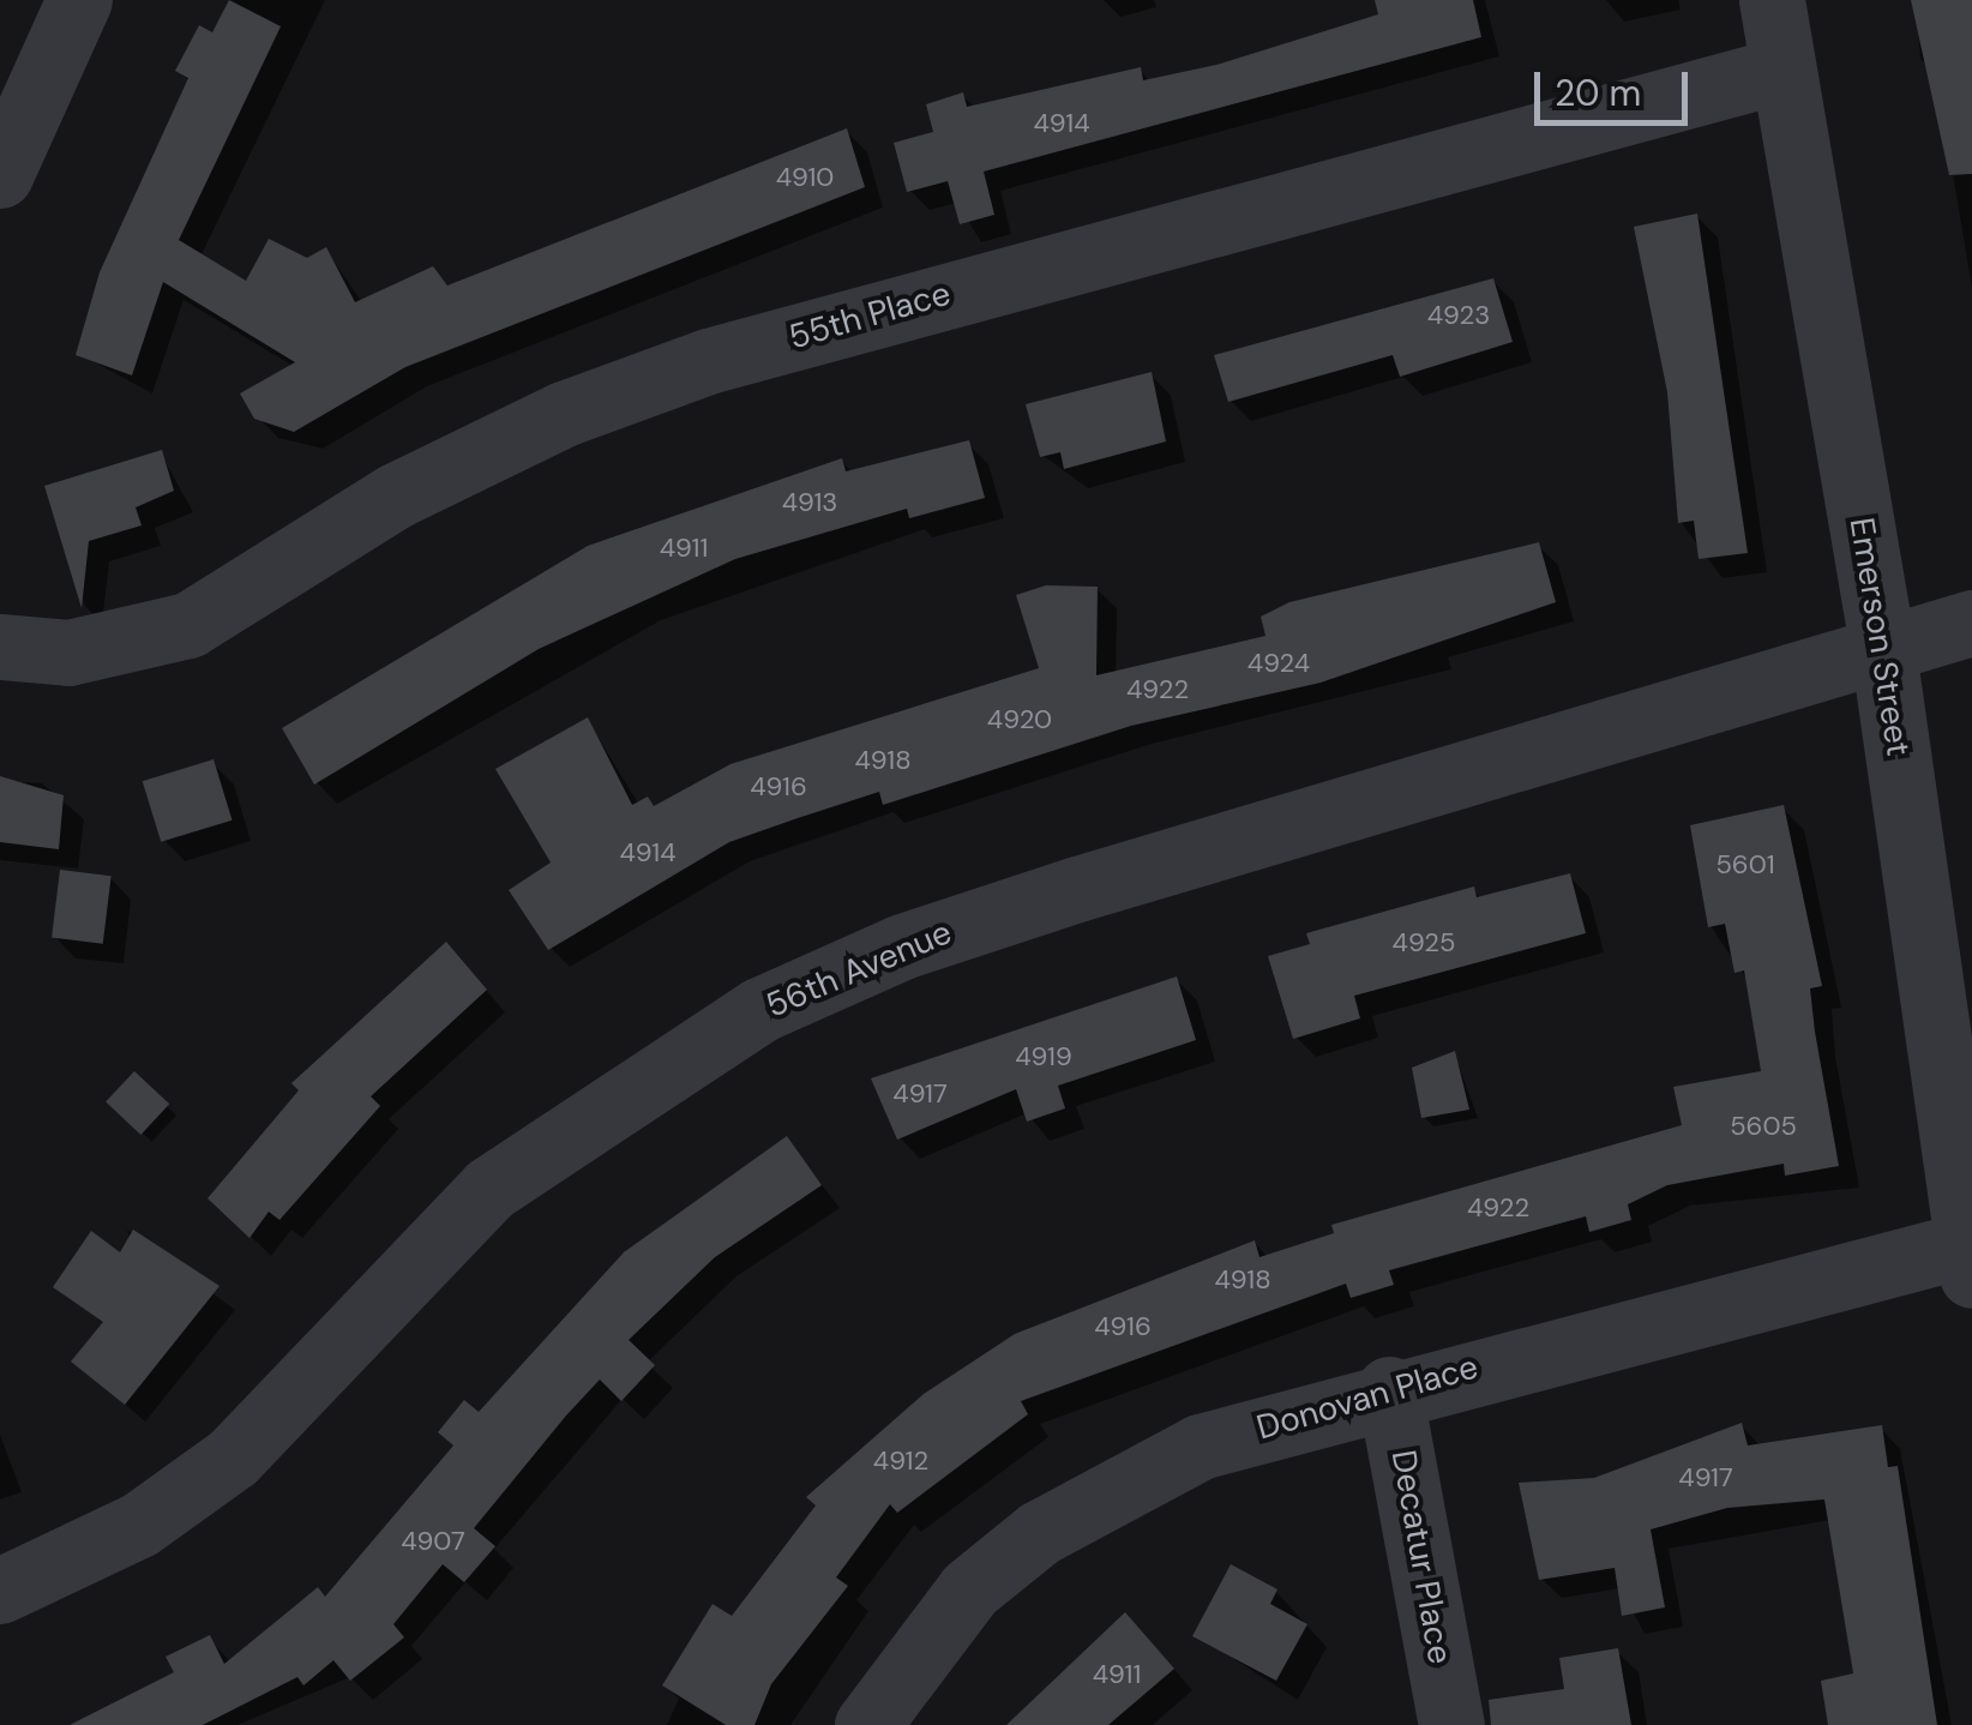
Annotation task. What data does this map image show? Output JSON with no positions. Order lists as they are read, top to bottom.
{
  "streets": {
    "street": [
      "55th Place",
      "Emerson Street",
      "56th Avenue",
      "Donovan Place",
      "Decatur Place"
    ]
  },
  "crossings": [
    ["55th Place", "Emerson Street"],
    ["Emerson Street", "56th Avenue"],
    ["Emerson Street", "Donovan Place"],
    ["Donovan Place", "Decatur Place"]
  ],
  "house_numbers": [
    "4914",
    "4910",
    "4923",
    "4913",
    "4911",
    "4924",
    "4922",
    "4920",
    "4918",
    "4916",
    "4914",
    "5601",
    "4925",
    "4919",
    "4917",
    "5605",
    "4922",
    "4918",
    "4916",
    "4912",
    "4917",
    "4907",
    "4911"
  ],
  "scale_bar": "20 m"
}
